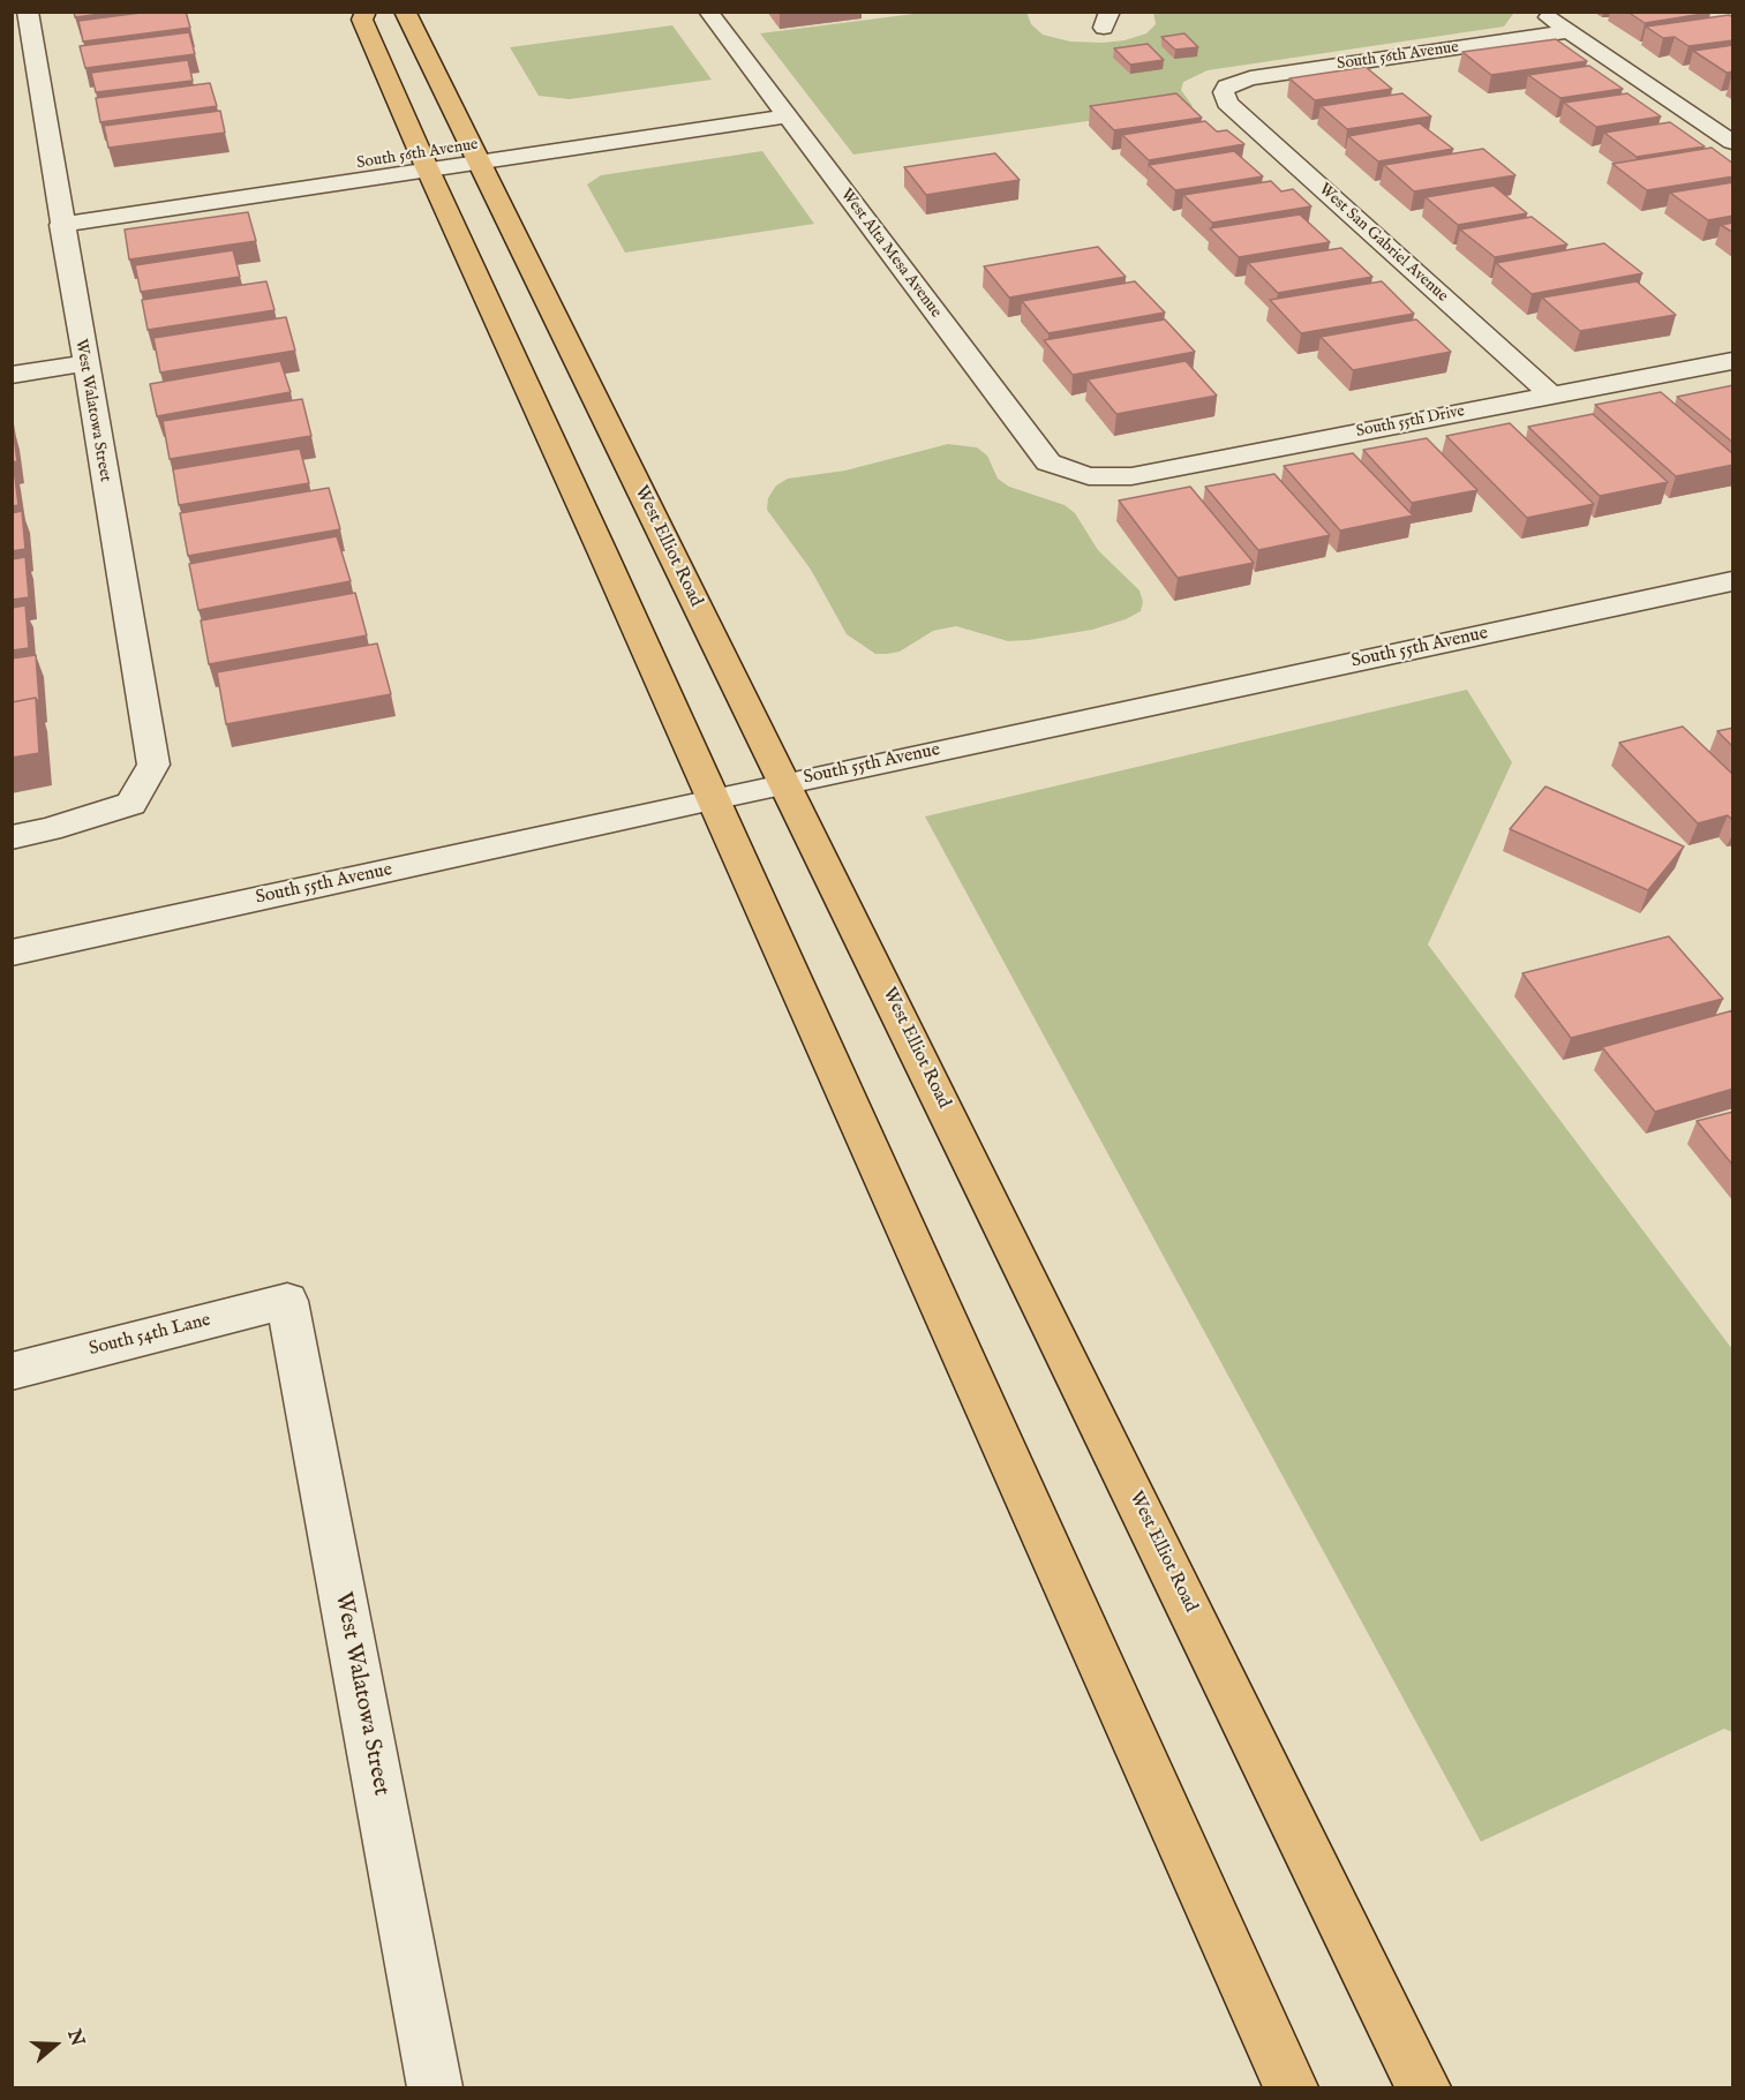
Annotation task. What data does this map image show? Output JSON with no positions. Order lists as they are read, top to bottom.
{
  "streets": {
    "main road": ["West Elliot Road"],
    "street": [
      "South 56th Avenue",
      "West San Gabriel Avenue",
      "West Alta Mesa Avenue",
      "West Walatowa Street",
      "South 55th Drive",
      "South 55th Avenue",
      "South 54th Lane"
    ]
  },
  "crossings": [
    ["South 56th Avenue", "West San Gabriel Avenue"],
    ["South 56th Avenue", "West Alta Mesa Avenue"],
    ["South 56th Avenue", "West Walatowa Street"],
    ["South 56th Avenue", "West Elliot Road"],
    ["West San Gabriel Avenue", "South 55th Drive"],
    ["West Alta Mesa Avenue", "South 55th Drive"],
    ["West Walatowa Street", "South 54th Lane"],
    ["West Elliot Road", "South 55th Avenue"]
  ],
  "north": "right"
}
